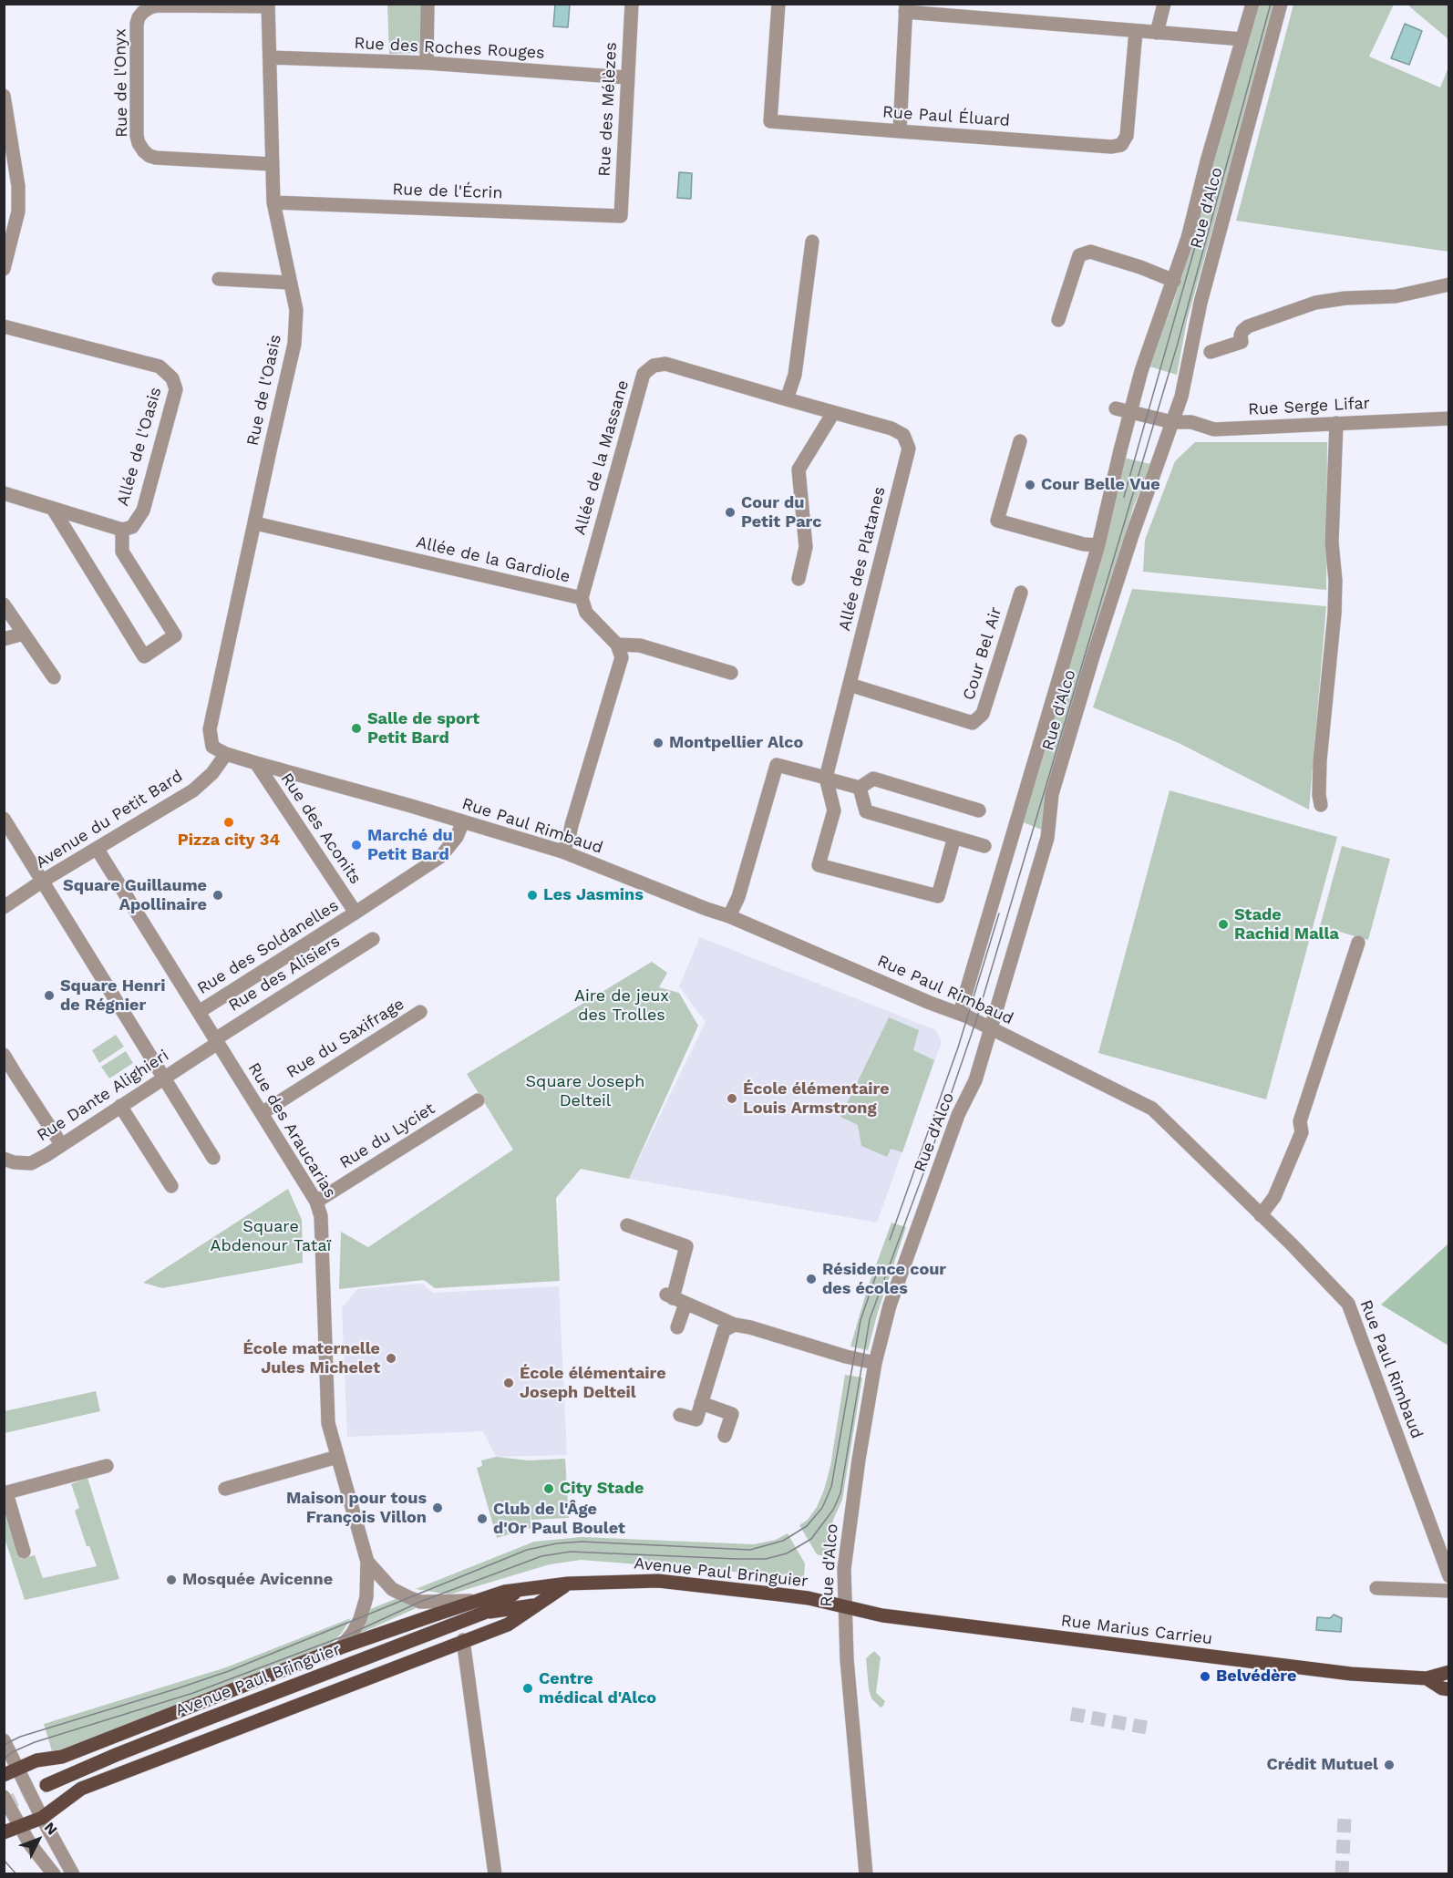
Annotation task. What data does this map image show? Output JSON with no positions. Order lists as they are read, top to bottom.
{
  "streets": {
    "main road": ["Avenue Paul Bringuier", "Rue Marius Carrieu"],
    "street": [
      "Rue des Roches Rouges",
      "Rue de l'Onyx",
      "Rue des Mélèzes",
      "Rue Paul Éluard",
      "Rue de l'Écrin",
      "Rue d'Alco",
      "Rue de l'Oasis",
      "Rue Serge Lifar",
      "Allée de l'Oasis",
      "Allée de la Massane",
      "Allée des Platanes",
      "Allée de la Gardiole",
      "Cour Bel Air",
      "Avenue du Petit Bard",
      "Rue Paul Rimbaud",
      "Rue des Aconits",
      "Rue des Soldanelles",
      "Rue des Alisiers",
      "Rue du Saxifrage",
      "Rue Dante Alighieri",
      "Rue des Araucarias",
      "Rue du Lyciet"
    ]
  },
  "crossings": [
    ["Rue des Roches Rouges", "Rue des Mélèzes"],
    ["Rue des Roches Rouges", "Rue de l'Oasis"],
    ["Rue de l'Onyx", "Rue de l'Oasis"],
    ["Rue des Mélèzes", "Rue de l'Écrin"],
    ["Rue de l'Écrin", "Rue de l'Oasis"],
    ["Rue d'Alco", "Rue Serge Lifar"],
    ["Rue d'Alco", "Rue Paul Rimbaud"],
    ["Rue d'Alco", "Avenue Paul Bringuier"],
    ["Rue d'Alco", "Rue Marius Carrieu"],
    ["Rue de l'Oasis", "Allée de la Gardiole"],
    ["Rue de l'Oasis", "Rue Paul Rimbaud"],
    ["Allée de la Massane", "Allée des Platanes"],
    ["Allée de la Massane", "Allée de la Gardiole"],
    ["Allée des Platanes", "Cour Bel Air"],
    ["Avenue du Petit Bard", "Rue Paul Rimbaud"],
    ["Avenue du Petit Bard", "Rue des Araucarias"],
    ["Rue Paul Rimbaud", "Rue des Aconits"],
    ["Rue Paul Rimbaud", "Rue des Soldanelles"],
    ["Rue des Aconits", "Rue des Soldanelles"],
    ["Rue des Soldanelles", "Rue des Araucarias"],
    ["Rue des Alisiers", "Rue Dante Alighieri"],
    ["Rue des Alisiers", "Rue des Araucarias"],
    ["Rue du Saxifrage", "Rue des Araucarias"],
    ["Rue Dante Alighieri", "Rue des Araucarias"],
    ["Rue des Araucarias", "Rue du Lyciet"],
    ["Rue des Araucarias", "Avenue Paul Bringuier"],
    ["Avenue Paul Bringuier", "Rue Marius Carrieu"]
  ],
  "parks": ["Aire de jeux des Trolles", "Square Joseph Delteil", "Square Abdenour Tataï"],
  "places": [
    "Cour Belle Vue",
    "Cour du Petit Parc",
    "Salle de sport Petit Bard",
    "Montpellier Alco",
    "Pizza city 34",
    "Marché du Petit Bard",
    "Square Guillaume Apollinaire",
    "Les Jasmins",
    "Stade Rachid Malla",
    "Square Henri de Régnier",
    "École élémentaire Louis Armstrong",
    "Résidence cour des écoles",
    "École maternelle Jules Michelet",
    "École élémentaire Joseph Delteil",
    "City Stade",
    "Maison pour tous François Villon",
    "Club de l'Âge d'Or Paul Boulet",
    "Mosquée Avicenne",
    "Belvédère",
    "Centre médical d'Alco",
    "Crédit Mutuel"
  ],
  "north": "top right"
}
